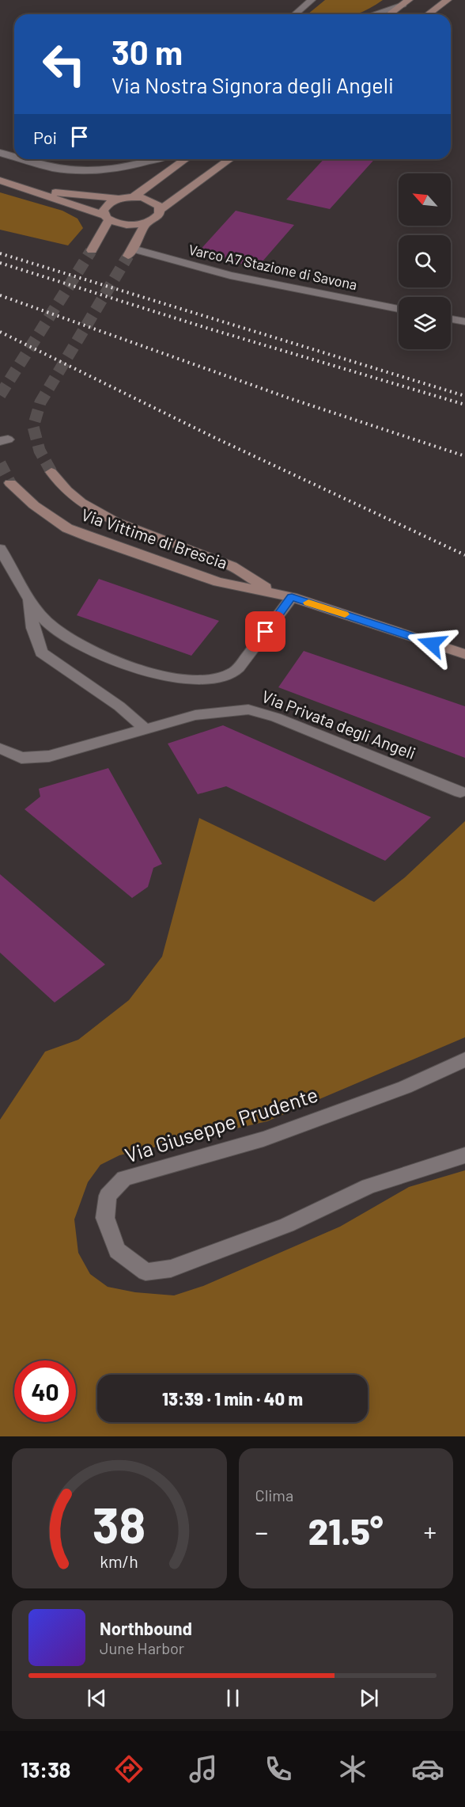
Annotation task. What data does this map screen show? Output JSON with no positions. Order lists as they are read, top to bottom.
{
  "streets": {
    "street": [
      "Varco A7 Stazione di Savona",
      "Via Vittime di Brescia",
      "Via Privata degli Angeli",
      "Via Giuseppe Prudente"
    ]
  },
  "north": "top left",
  "page": {
    "turn": ["30 m", "Via Nostra Signora degli Angeli"],
    "then": "Poi",
    "limit": "40",
    "trip": "13:39 · 1 min · 40 m",
    "tile": "Clima",
    "heat": ["−", "21.5°", "+"],
    "song": ["Northbound", "June Harbor"],
    "tabs": "13:38",
    "gauge": ["38", "km/h"]
  }
}
